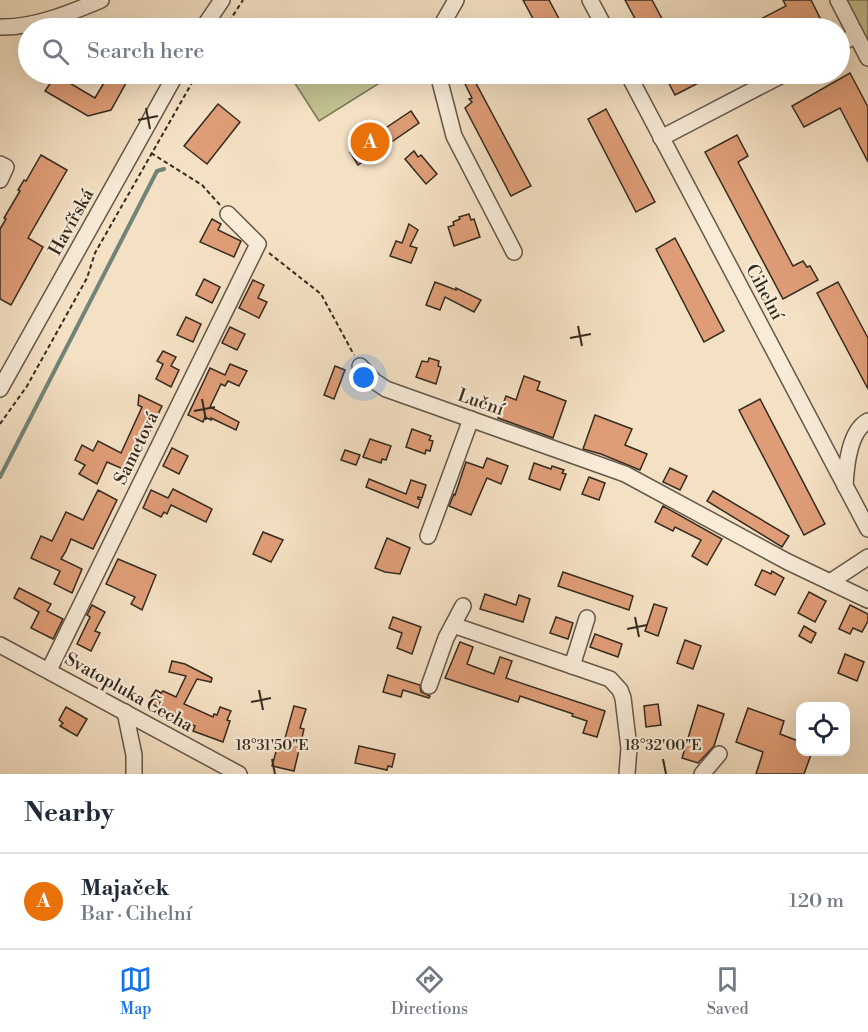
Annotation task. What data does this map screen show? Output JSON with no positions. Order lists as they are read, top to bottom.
{
  "streets": {
    "street": [
      "Havířská",
      "Cihelní",
      "Luční",
      "Sametová",
      "Svatopluka Čecha"
    ]
  },
  "crossings": [
    ["Sametová", "Svatopluka Čecha"]
  ],
  "page": {
    "search": "Search here",
    "pins": "A",
    "heading": "Nearby",
    "list": [
      {
        "mark": "A",
        "name": "Majaček",
        "note": "Bar · Cihelní",
        "value": "120 m"
      }
    ],
    "nav": ["Map", "Directions", "Saved"]
  },
  "coordinates": ["18°31'50\"E", "18°32'00\"E"]
}
